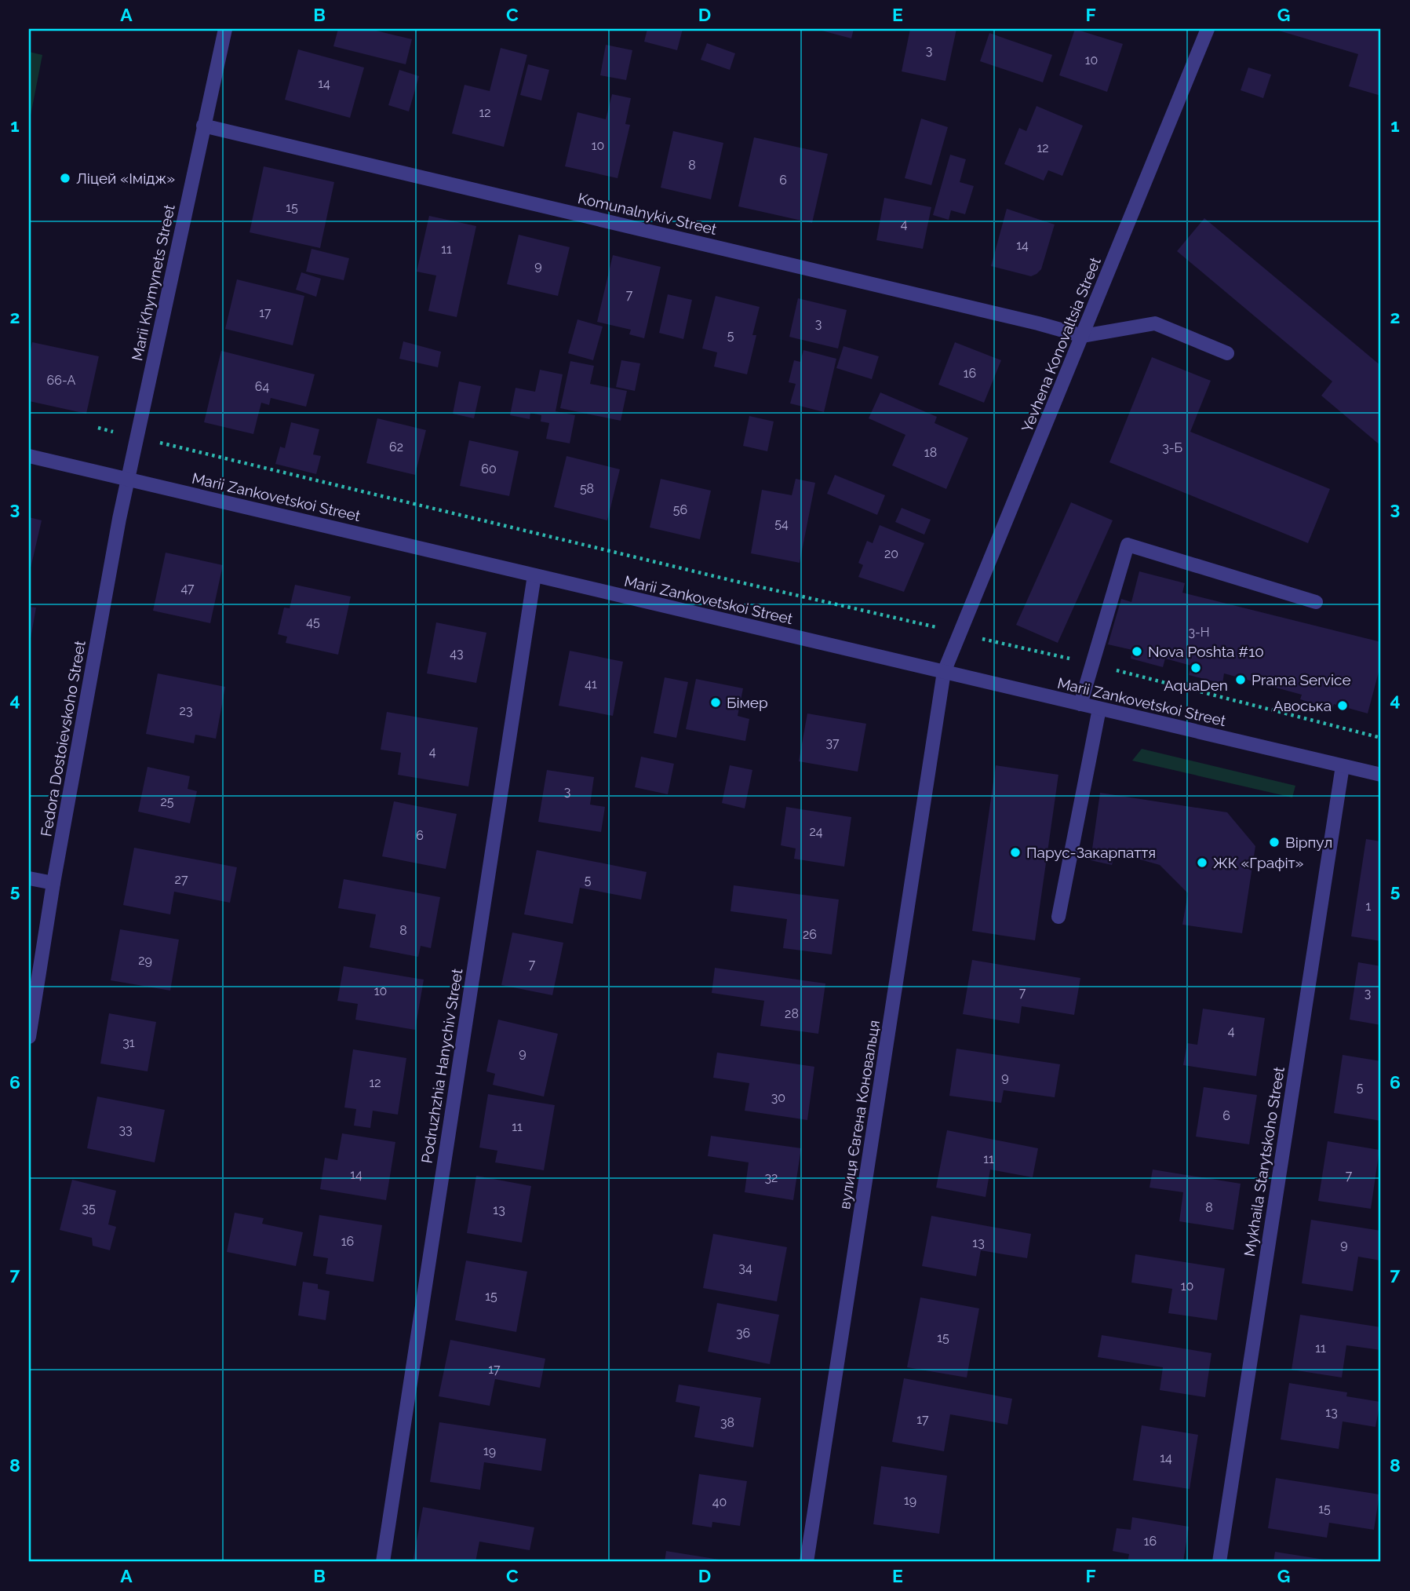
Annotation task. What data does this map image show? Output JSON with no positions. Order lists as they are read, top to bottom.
{
  "streets": {
    "street": [
      "Komunalnykiv Street",
      "Marii Khymynets Street",
      "Yevhena Konovaltsia Street",
      "Marii Zankovetskoi Street",
      "Fedora Dostoievskoho Street",
      "Podruzhzhia Hanychiv Street",
      "вулиця Євгена Коновальця",
      "Mykhaila Starytskoho Street"
    ]
  },
  "crossings": [
    ["Komunalnykiv Street", "Marii Khymynets Street"],
    ["Komunalnykiv Street", "Yevhena Konovaltsia Street"],
    ["Marii Khymynets Street", "Marii Zankovetskoi Street"],
    ["Marii Khymynets Street", "Fedora Dostoievskoho Street"],
    ["Yevhena Konovaltsia Street", "Marii Zankovetskoi Street"],
    ["Yevhena Konovaltsia Street", "вулиця Євгена Коновальця"],
    ["Marii Zankovetskoi Street", "Fedora Dostoievskoho Street"],
    ["Marii Zankovetskoi Street", "Podruzhzhia Hanychiv Street"],
    ["Marii Zankovetskoi Street", "вулиця Євгена Коновальця"],
    ["Marii Zankovetskoi Street", "Mykhaila Starytskoho Street"]
  ],
  "places": [
    "Ліцей «Імідж»",
    "Nova Poshta #10",
    "AquaDen",
    "Prama Service",
    "Бімер",
    "Авоська",
    "Вірпул",
    "Парус-Закарпаття",
    "ЖК «Графіт»"
  ],
  "house_numbers": [
    "3",
    "10",
    "14",
    "12",
    "10",
    "12",
    "8",
    "6",
    "15",
    "4",
    "14",
    "11",
    "9",
    "7",
    "17",
    "3",
    "5",
    "16",
    "66-А",
    "64",
    "62",
    "3-Б",
    "18",
    "60",
    "58",
    "56",
    "54",
    "20",
    "47",
    "45",
    "3-Н",
    "43",
    "41",
    "23",
    "37",
    "4",
    "3",
    "25",
    "24",
    "6",
    "27",
    "5",
    "1",
    "8",
    "26",
    "29",
    "7",
    "10",
    "7",
    "3",
    "28",
    "4",
    "31",
    "9",
    "9",
    "12",
    "5",
    "30",
    "6",
    "11",
    "33",
    "11",
    "14",
    "7",
    "32",
    "8",
    "35",
    "13",
    "16",
    "13",
    "9",
    "34",
    "10",
    "15",
    "36",
    "15",
    "11",
    "17",
    "13",
    "17",
    "38",
    "19",
    "14",
    "19",
    "40",
    "15",
    "16"
  ],
  "grid": {
    "columns": [
      "A",
      "B",
      "C",
      "D",
      "E",
      "F",
      "G"
    ],
    "rows": [
      "1",
      "2",
      "3",
      "4",
      "5",
      "6",
      "7",
      "8"
    ]
  }
}
